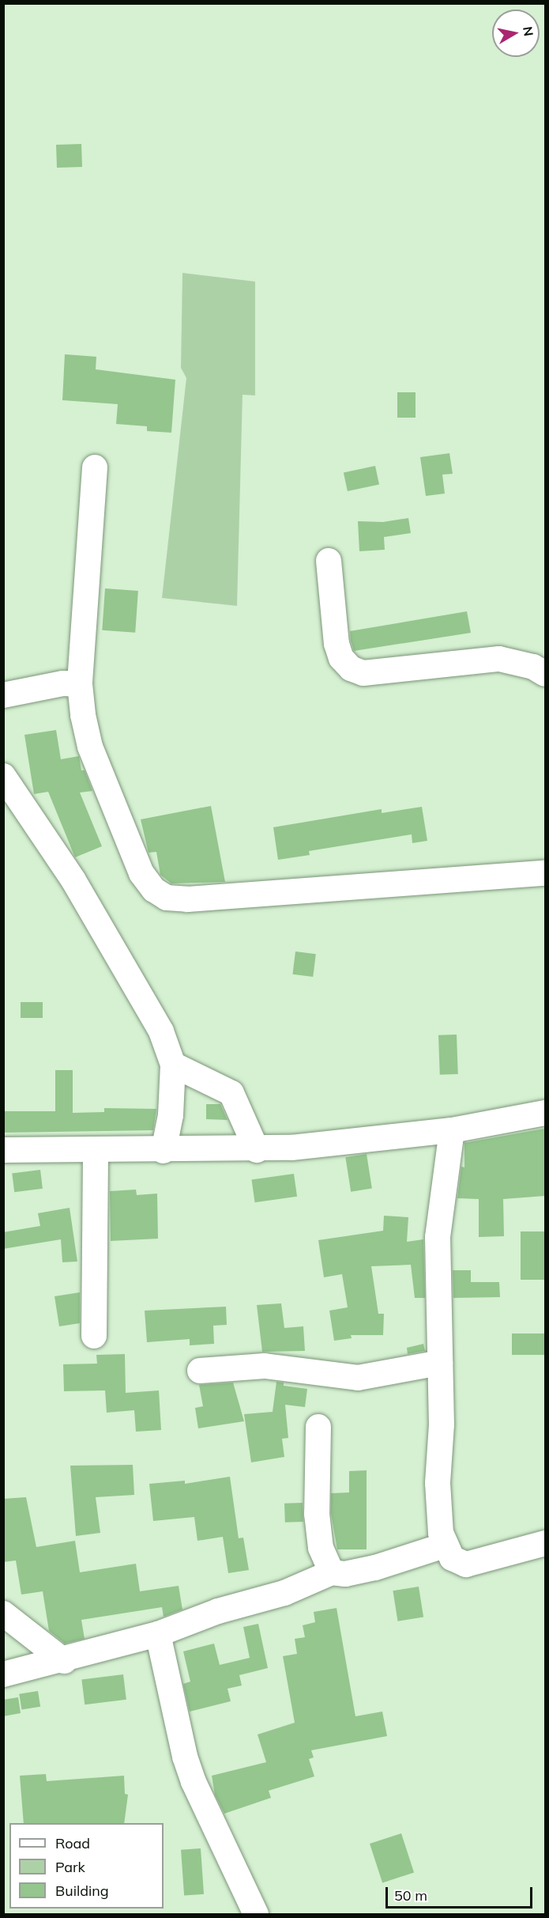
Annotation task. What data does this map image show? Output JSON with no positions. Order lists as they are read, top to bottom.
{
  "legend": ["Road", "Park", "Building"],
  "scale_bar": "50 m",
  "north": "right"
}
